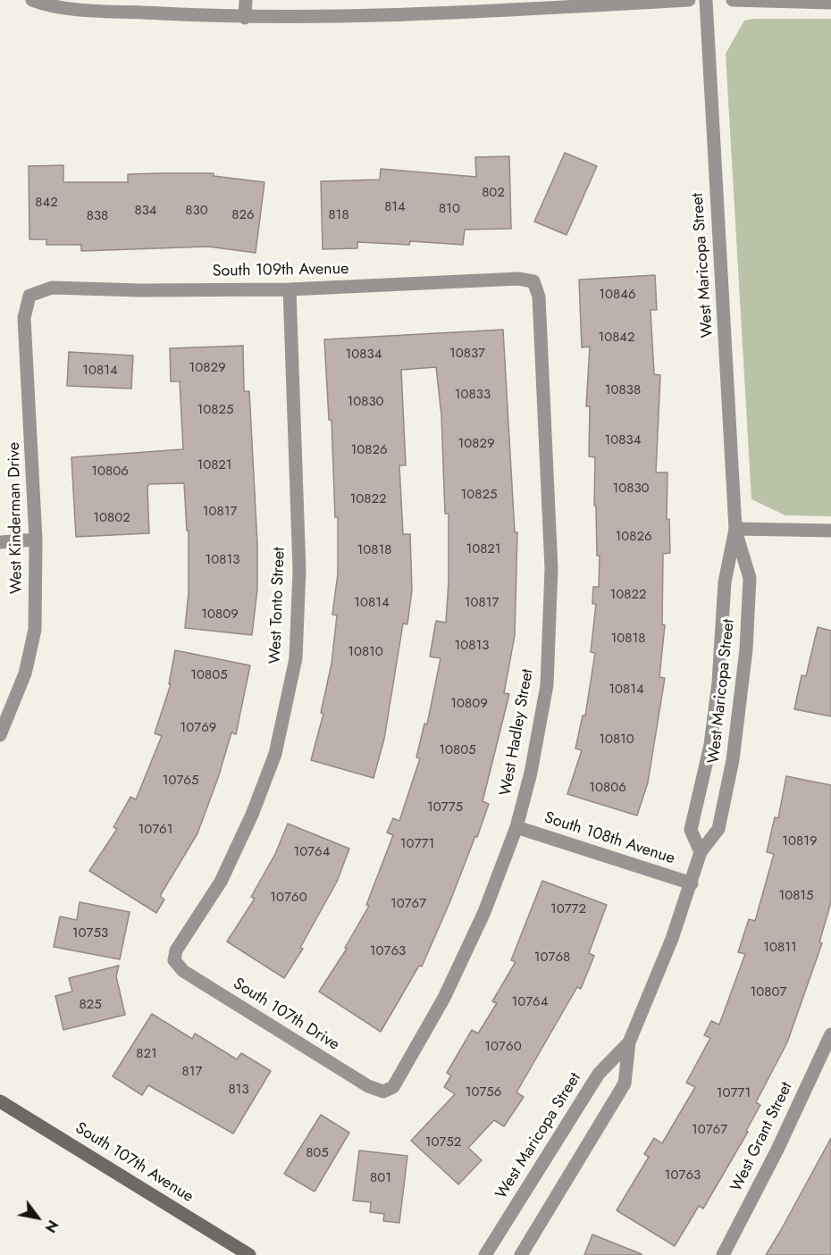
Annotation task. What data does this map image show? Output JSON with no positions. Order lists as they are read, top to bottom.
{
  "streets": {
    "main road": ["South 107th Avenue"],
    "street": [
      "West Maricopa Street",
      "South 109th Avenue",
      "West Kinderman Drive",
      "West Tonto Street",
      "West Hadley Street",
      "South 108th Avenue",
      "South 107th Drive",
      "West Grant Street"
    ]
  },
  "crossings": [
    ["West Maricopa Street", "South 108th Avenue"],
    ["South 109th Avenue", "West Kinderman Drive"],
    ["South 109th Avenue", "West Tonto Street"],
    ["South 109th Avenue", "West Hadley Street"],
    ["West Tonto Street", "South 107th Drive"],
    ["West Hadley Street", "South 108th Avenue"],
    ["West Hadley Street", "South 107th Drive"]
  ],
  "house_numbers": [
    "802",
    "842",
    "814",
    "810",
    "834",
    "830",
    "826",
    "818",
    "838",
    "10846",
    "10842",
    "10837",
    "10834",
    "10829",
    "10814",
    "10838",
    "10833",
    "10830",
    "10825",
    "10834",
    "10829",
    "10826",
    "10821",
    "10806",
    "10830",
    "10825",
    "10822",
    "10817",
    "10802",
    "10826",
    "10821",
    "10818",
    "10813",
    "10822",
    "10814",
    "10817",
    "10809",
    "10818",
    "10813",
    "10810",
    "10805",
    "10814",
    "10809",
    "10769",
    "10810",
    "10805",
    "10765",
    "10806",
    "10775",
    "10761",
    "10819",
    "10771",
    "10764",
    "10815",
    "10760",
    "10767",
    "10772",
    "10753",
    "10811",
    "10763",
    "10768",
    "10807",
    "10764",
    "825",
    "10760",
    "821",
    "817",
    "813",
    "10756",
    "10771",
    "10767",
    "10752",
    "805",
    "10763",
    "801"
  ],
  "north": "bottom right"
}
